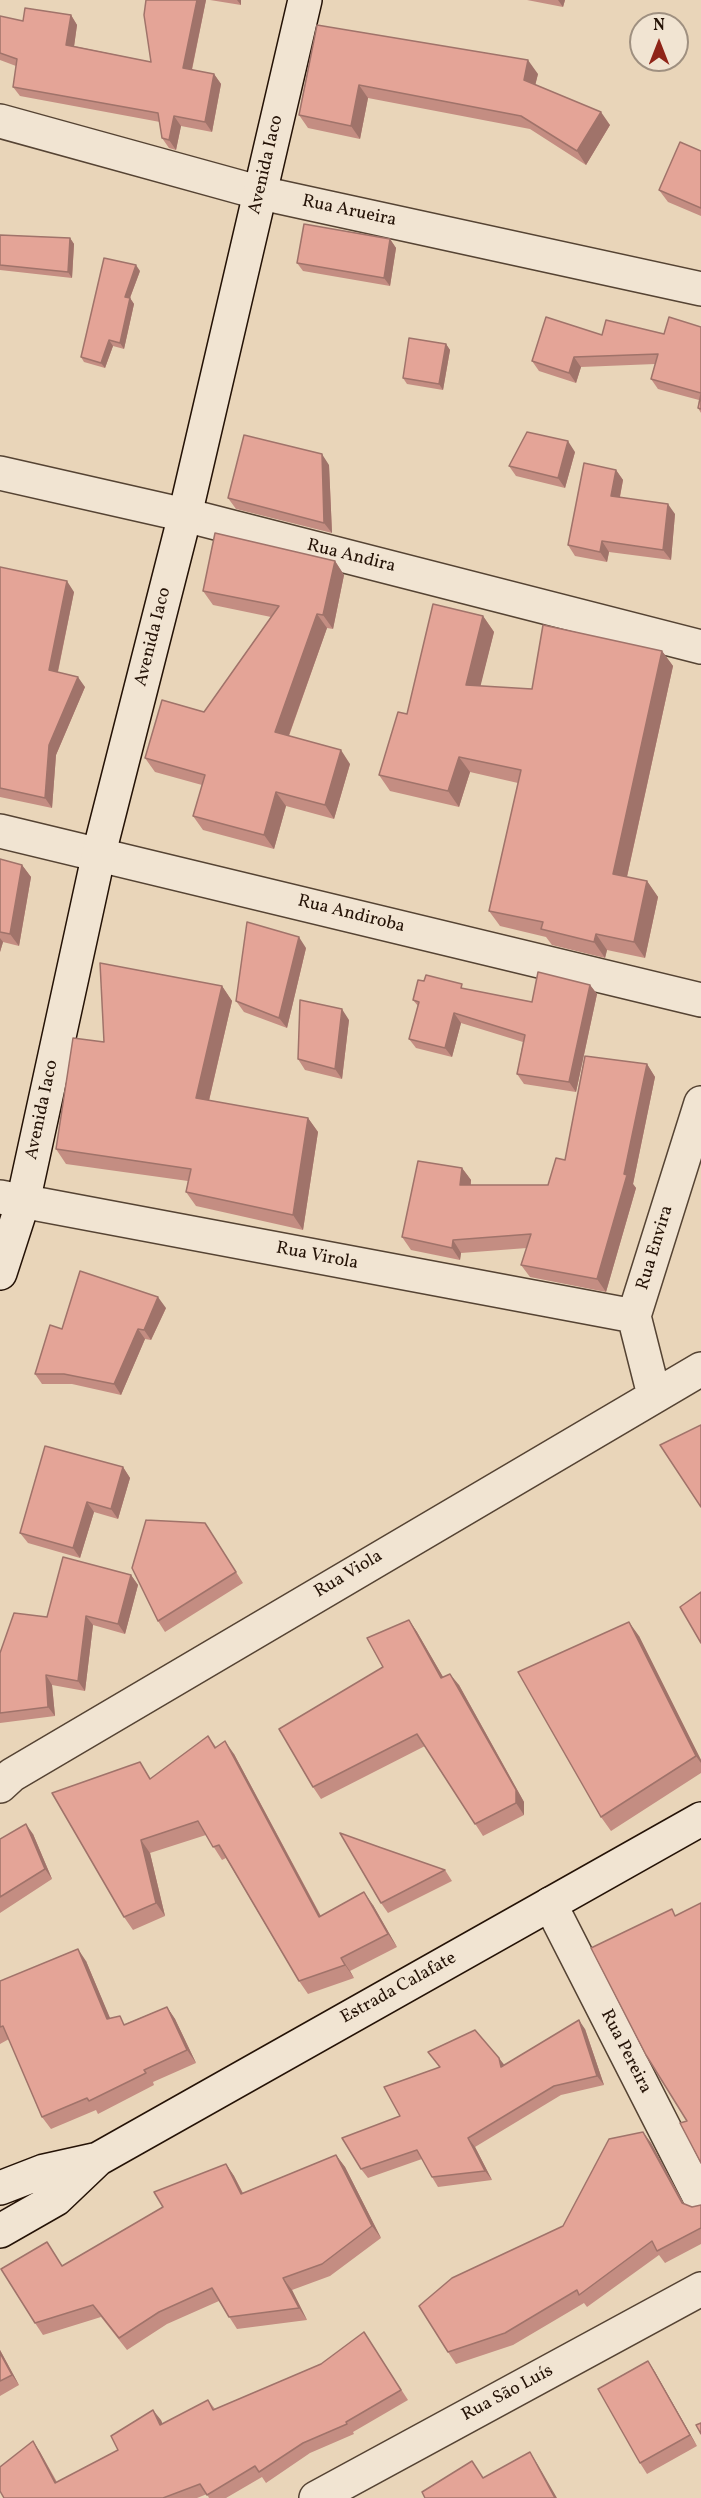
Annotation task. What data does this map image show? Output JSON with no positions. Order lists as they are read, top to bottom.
{
  "streets": {
    "street": [
      "Avenida Iaco",
      "Rua Arueira",
      "Rua Andira",
      "Rua Andiroba",
      "Rua Envira",
      "Rua Virola",
      "Rua Viola",
      "Estrada Calafate",
      "Rua Pereira",
      "Rua São Luís"
    ]
  },
  "crossings": [
    ["Avenida Iaco", "Rua Arueira"],
    ["Avenida Iaco", "Rua Andira"],
    ["Avenida Iaco", "Rua Andiroba"],
    ["Avenida Iaco", "Rua Virola"],
    ["Rua Envira", "Rua Virola"],
    ["Estrada Calafate", "Rua Pereira"]
  ],
  "north": "top"
}
